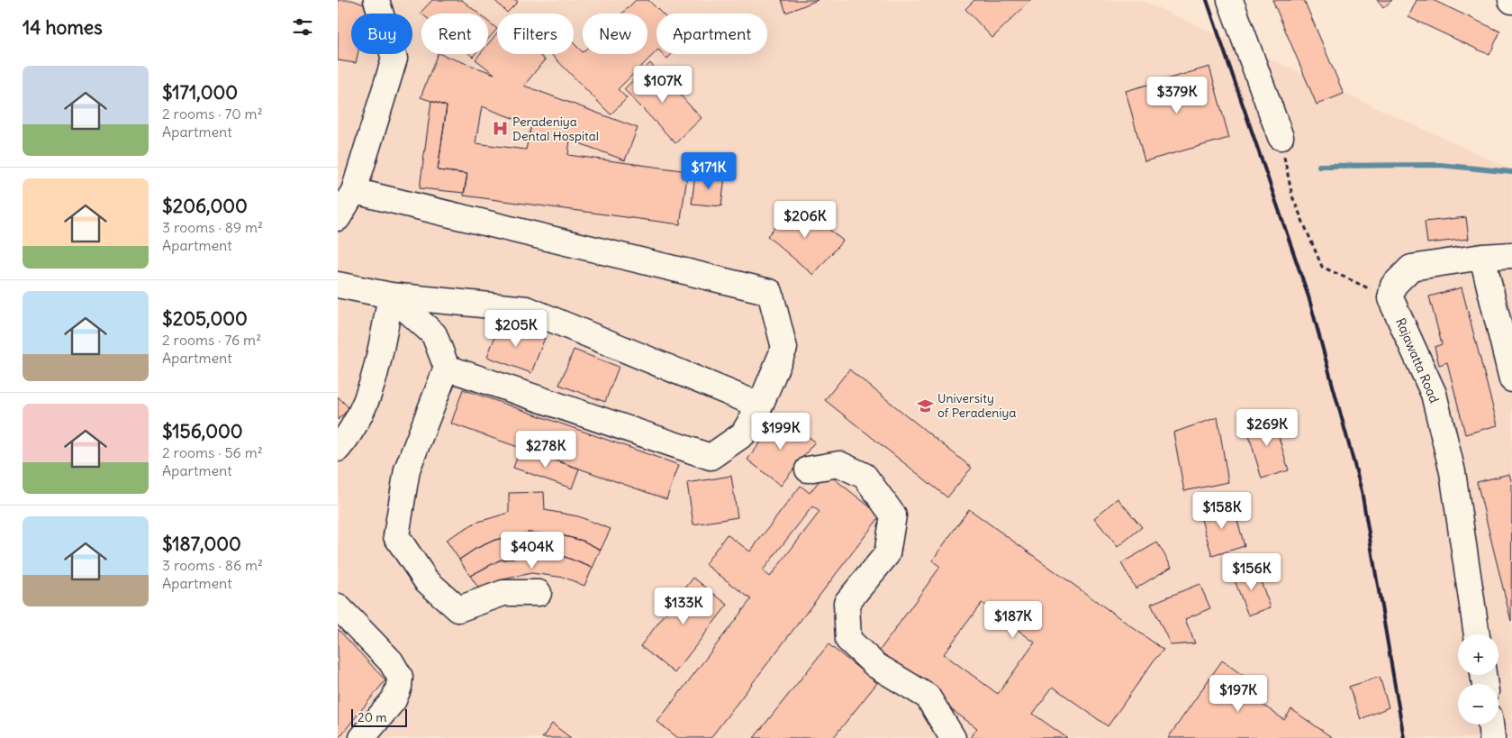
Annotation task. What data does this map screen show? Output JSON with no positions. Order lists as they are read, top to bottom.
{
  "streets": {
    "street": ["Rajawatta Road"]
  },
  "places": {
    "hospital": ["Peradeniya Dental Hospital"],
    "school or university": ["University of Peradeniya"]
  },
  "scale_bar": "20 m",
  "page": {
    "heading": "14 homes",
    "chip": [
      "Buy",
      "Rent",
      "Filters",
      "New",
      "Apartment"
    ],
    "list": [
      {
        "name": "$171,000",
        "note": "2 rooms · 70 m² · Apartment"
      },
      {
        "name": "$206,000",
        "note": "3 rooms · 89 m² · Apartment"
      },
      {
        "name": "$205,000",
        "note": "2 rooms · 76 m² · Apartment"
      },
      {
        "name": "$156,000",
        "note": "2 rooms · 56 m² · Apartment"
      },
      {
        "name": "$187,000",
        "note": "3 rooms · 86 m² · Apartment"
      }
    ],
    "price": [
      "$107K",
      "$379K",
      "$171K",
      "$206K",
      "$205K",
      "$269K",
      "$199K",
      "$278K",
      "$158K",
      "$404K",
      "$156K",
      "$133K",
      "$187K",
      "$197K"
    ],
    "map_buttons": ["+", "−"],
    "scale": "20 m"
  }
}
